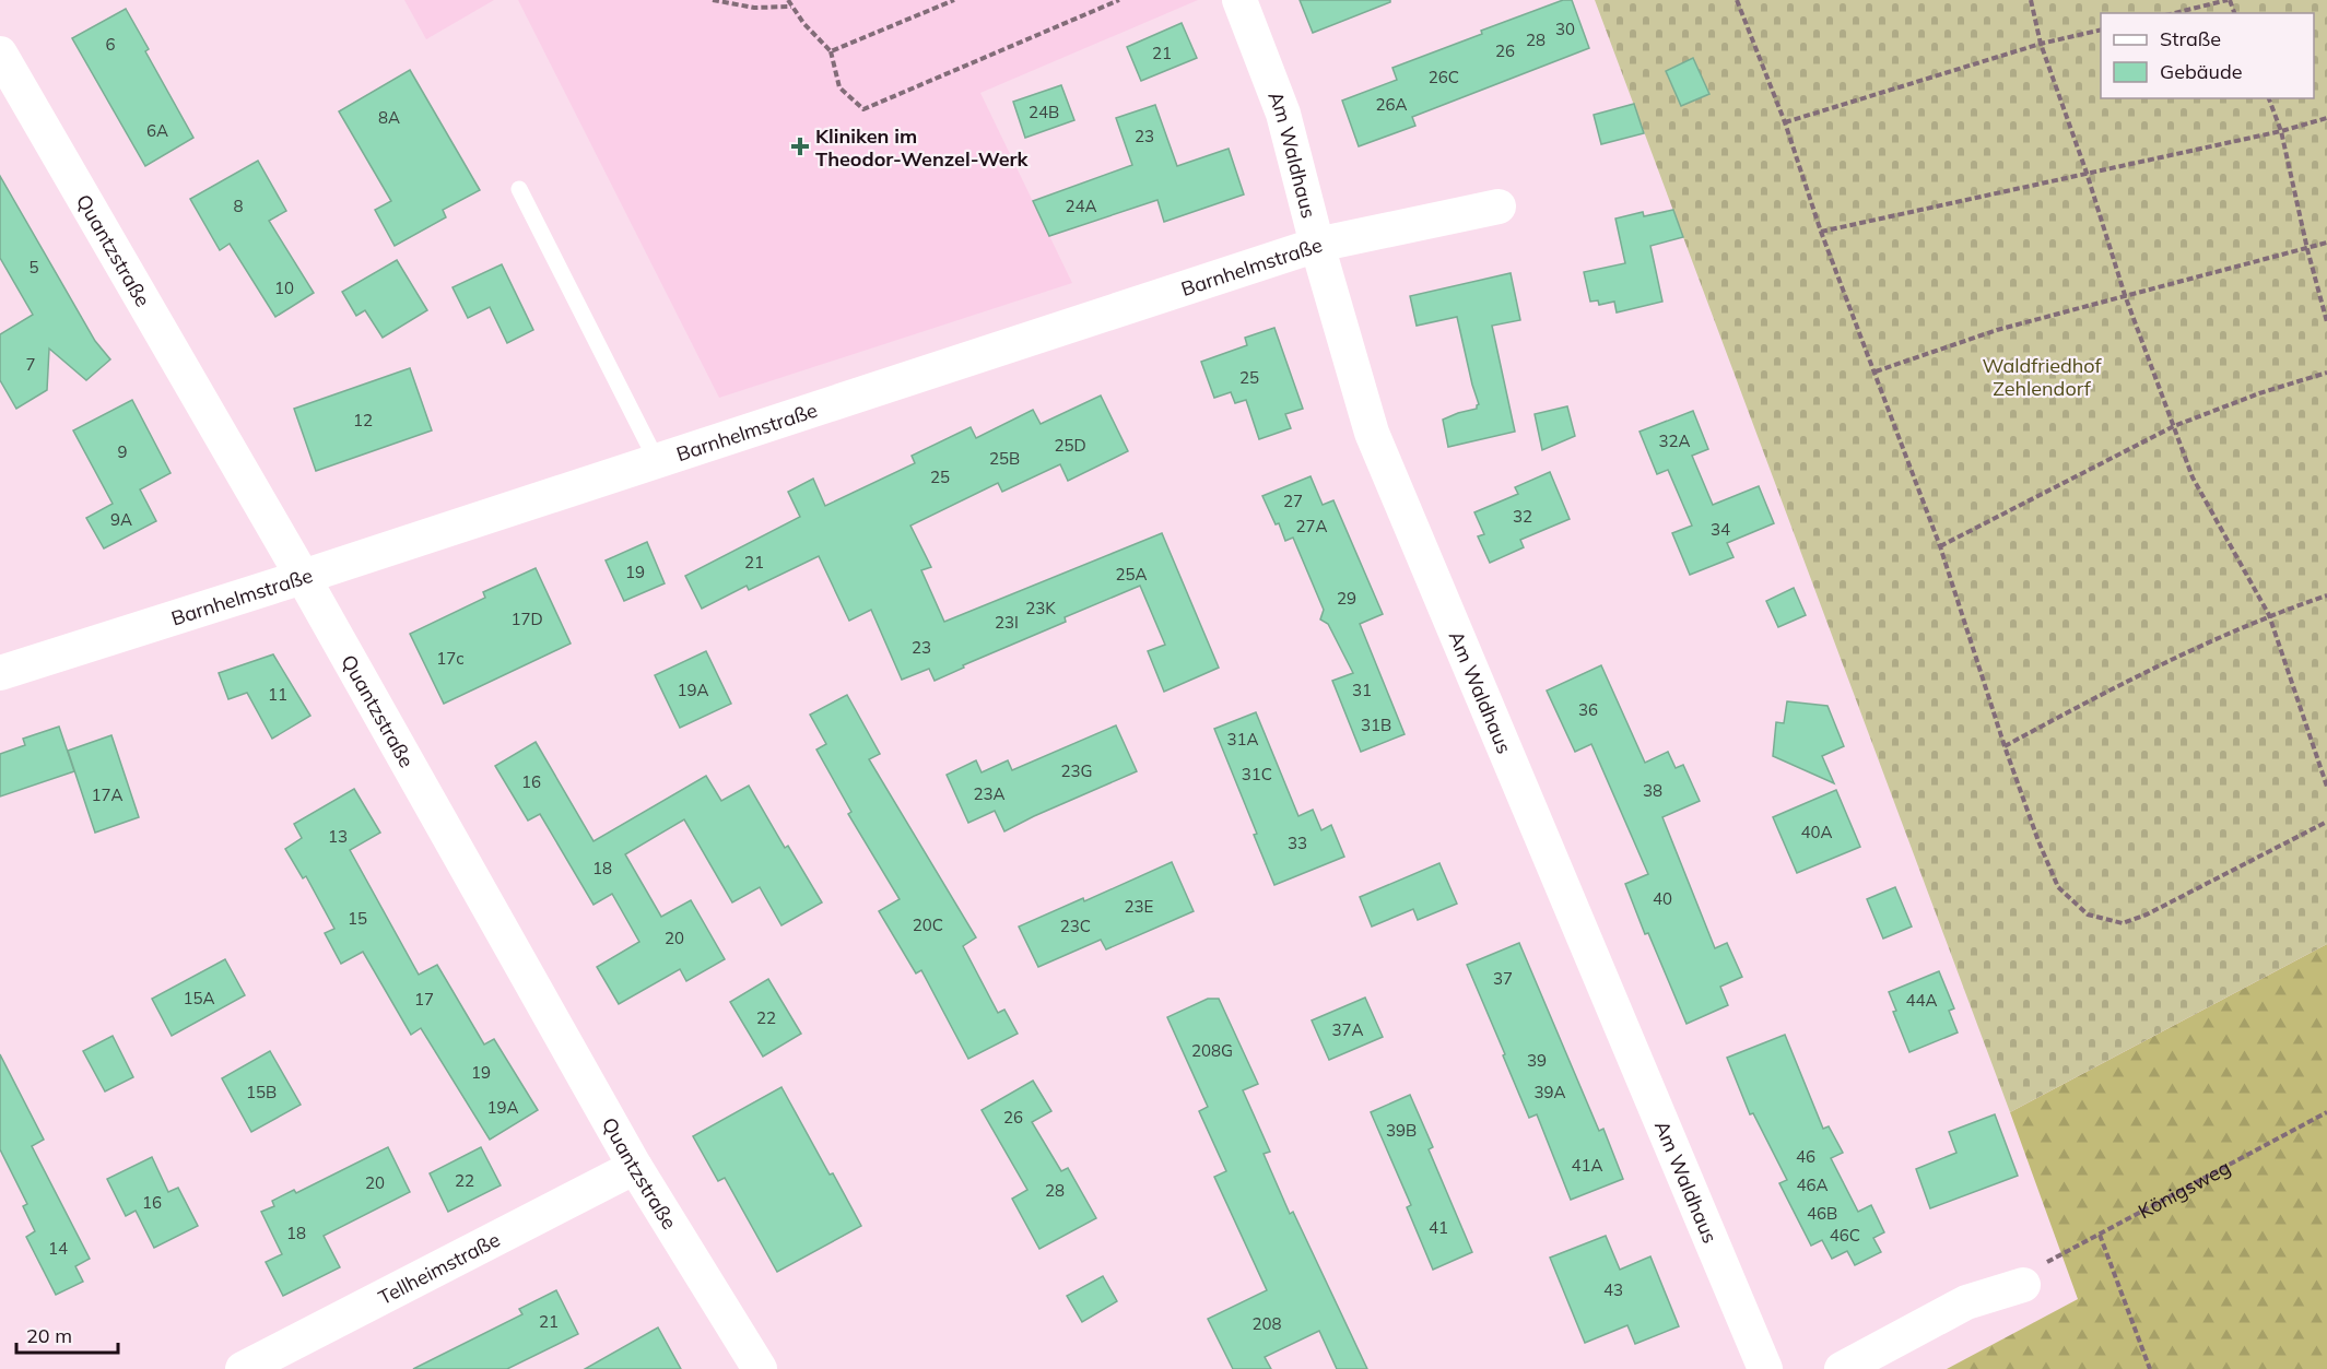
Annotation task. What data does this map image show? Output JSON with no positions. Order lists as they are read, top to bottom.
{
  "streets": {
    "street": [
      "Am Waldhaus",
      "Quantzstraße",
      "Barnhelmstraße",
      "Tellheimstraße"
    ],
    "path": ["Königsweg"]
  },
  "crossings": [
    ["Am Waldhaus", "Barnhelmstraße"],
    ["Quantzstraße", "Barnhelmstraße"],
    ["Quantzstraße", "Tellheimstraße"]
  ],
  "parks": ["Waldfriedhof Zehlendorf"],
  "places": {
    "health": ["Kliniken im Theodor-Wenzel-Werk"]
  },
  "house_numbers": [
    "30",
    "28",
    "6",
    "26",
    "21",
    "26C",
    "26A",
    "24B",
    "8A",
    "6A",
    "23",
    "8",
    "24A",
    "5",
    "10",
    "7",
    "25",
    "12",
    "32A",
    "25D",
    "9",
    "25B",
    "25",
    "27",
    "32",
    "9A",
    "27A",
    "34",
    "21",
    "19",
    "25A",
    "29",
    "23K",
    "17D",
    "23I",
    "23",
    "17c",
    "19A",
    "31",
    "11",
    "36",
    "31B",
    "31A",
    "23G",
    "31C",
    "16",
    "38",
    "23A",
    "17A",
    "40A",
    "13",
    "33",
    "18",
    "40",
    "23E",
    "15",
    "20C",
    "23C",
    "20",
    "37",
    "15A",
    "17",
    "44A",
    "22",
    "37A",
    "208G",
    "39",
    "19",
    "15B",
    "39A",
    "19A",
    "26",
    "39B",
    "46",
    "41A",
    "22",
    "20",
    "46A",
    "28",
    "16",
    "46B",
    "41",
    "18",
    "46C",
    "14",
    "43",
    "21",
    "208"
  ],
  "legend": ["Straße", "Gebäude"],
  "scale_bar": "20 m"
}
